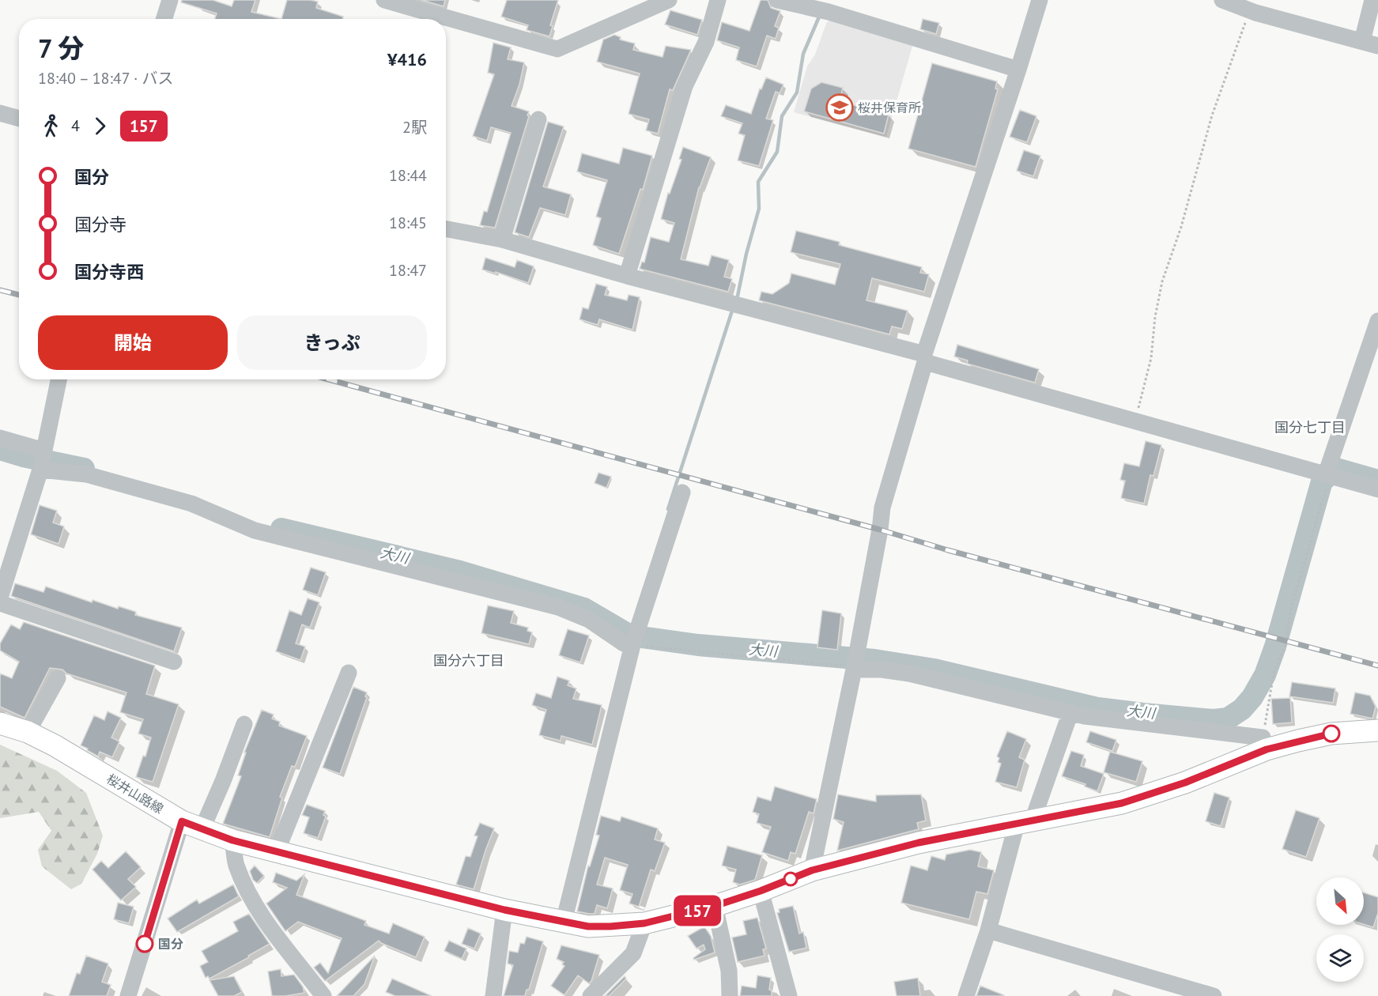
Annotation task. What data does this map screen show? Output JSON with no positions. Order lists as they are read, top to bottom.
{
  "streets": {
    "main road": ["桜井山路線"]
  },
  "districts": ["国分七丁目", "国分六丁目"],
  "water": ["大川"],
  "places": {
    "school or university": ["桜井保育所"],
    "other": ["国分"]
  },
  "lines": ["bus line 157"],
  "north": "bottom right",
  "page": {
    "on_map": "157",
    "heading": ["7 分", "18:40 – 18:47 · バス", "¥416"],
    "legs": ["4", "157", "2駅"],
    "list": [
      {
        "name": "国分",
        "value": "18:44"
      },
      {
        "name": "国分寺",
        "value": "18:45"
      },
      {
        "name": "国分寺西",
        "value": "18:47"
      }
    ],
    "buttons": ["開始", "きっぷ"]
  }
}
